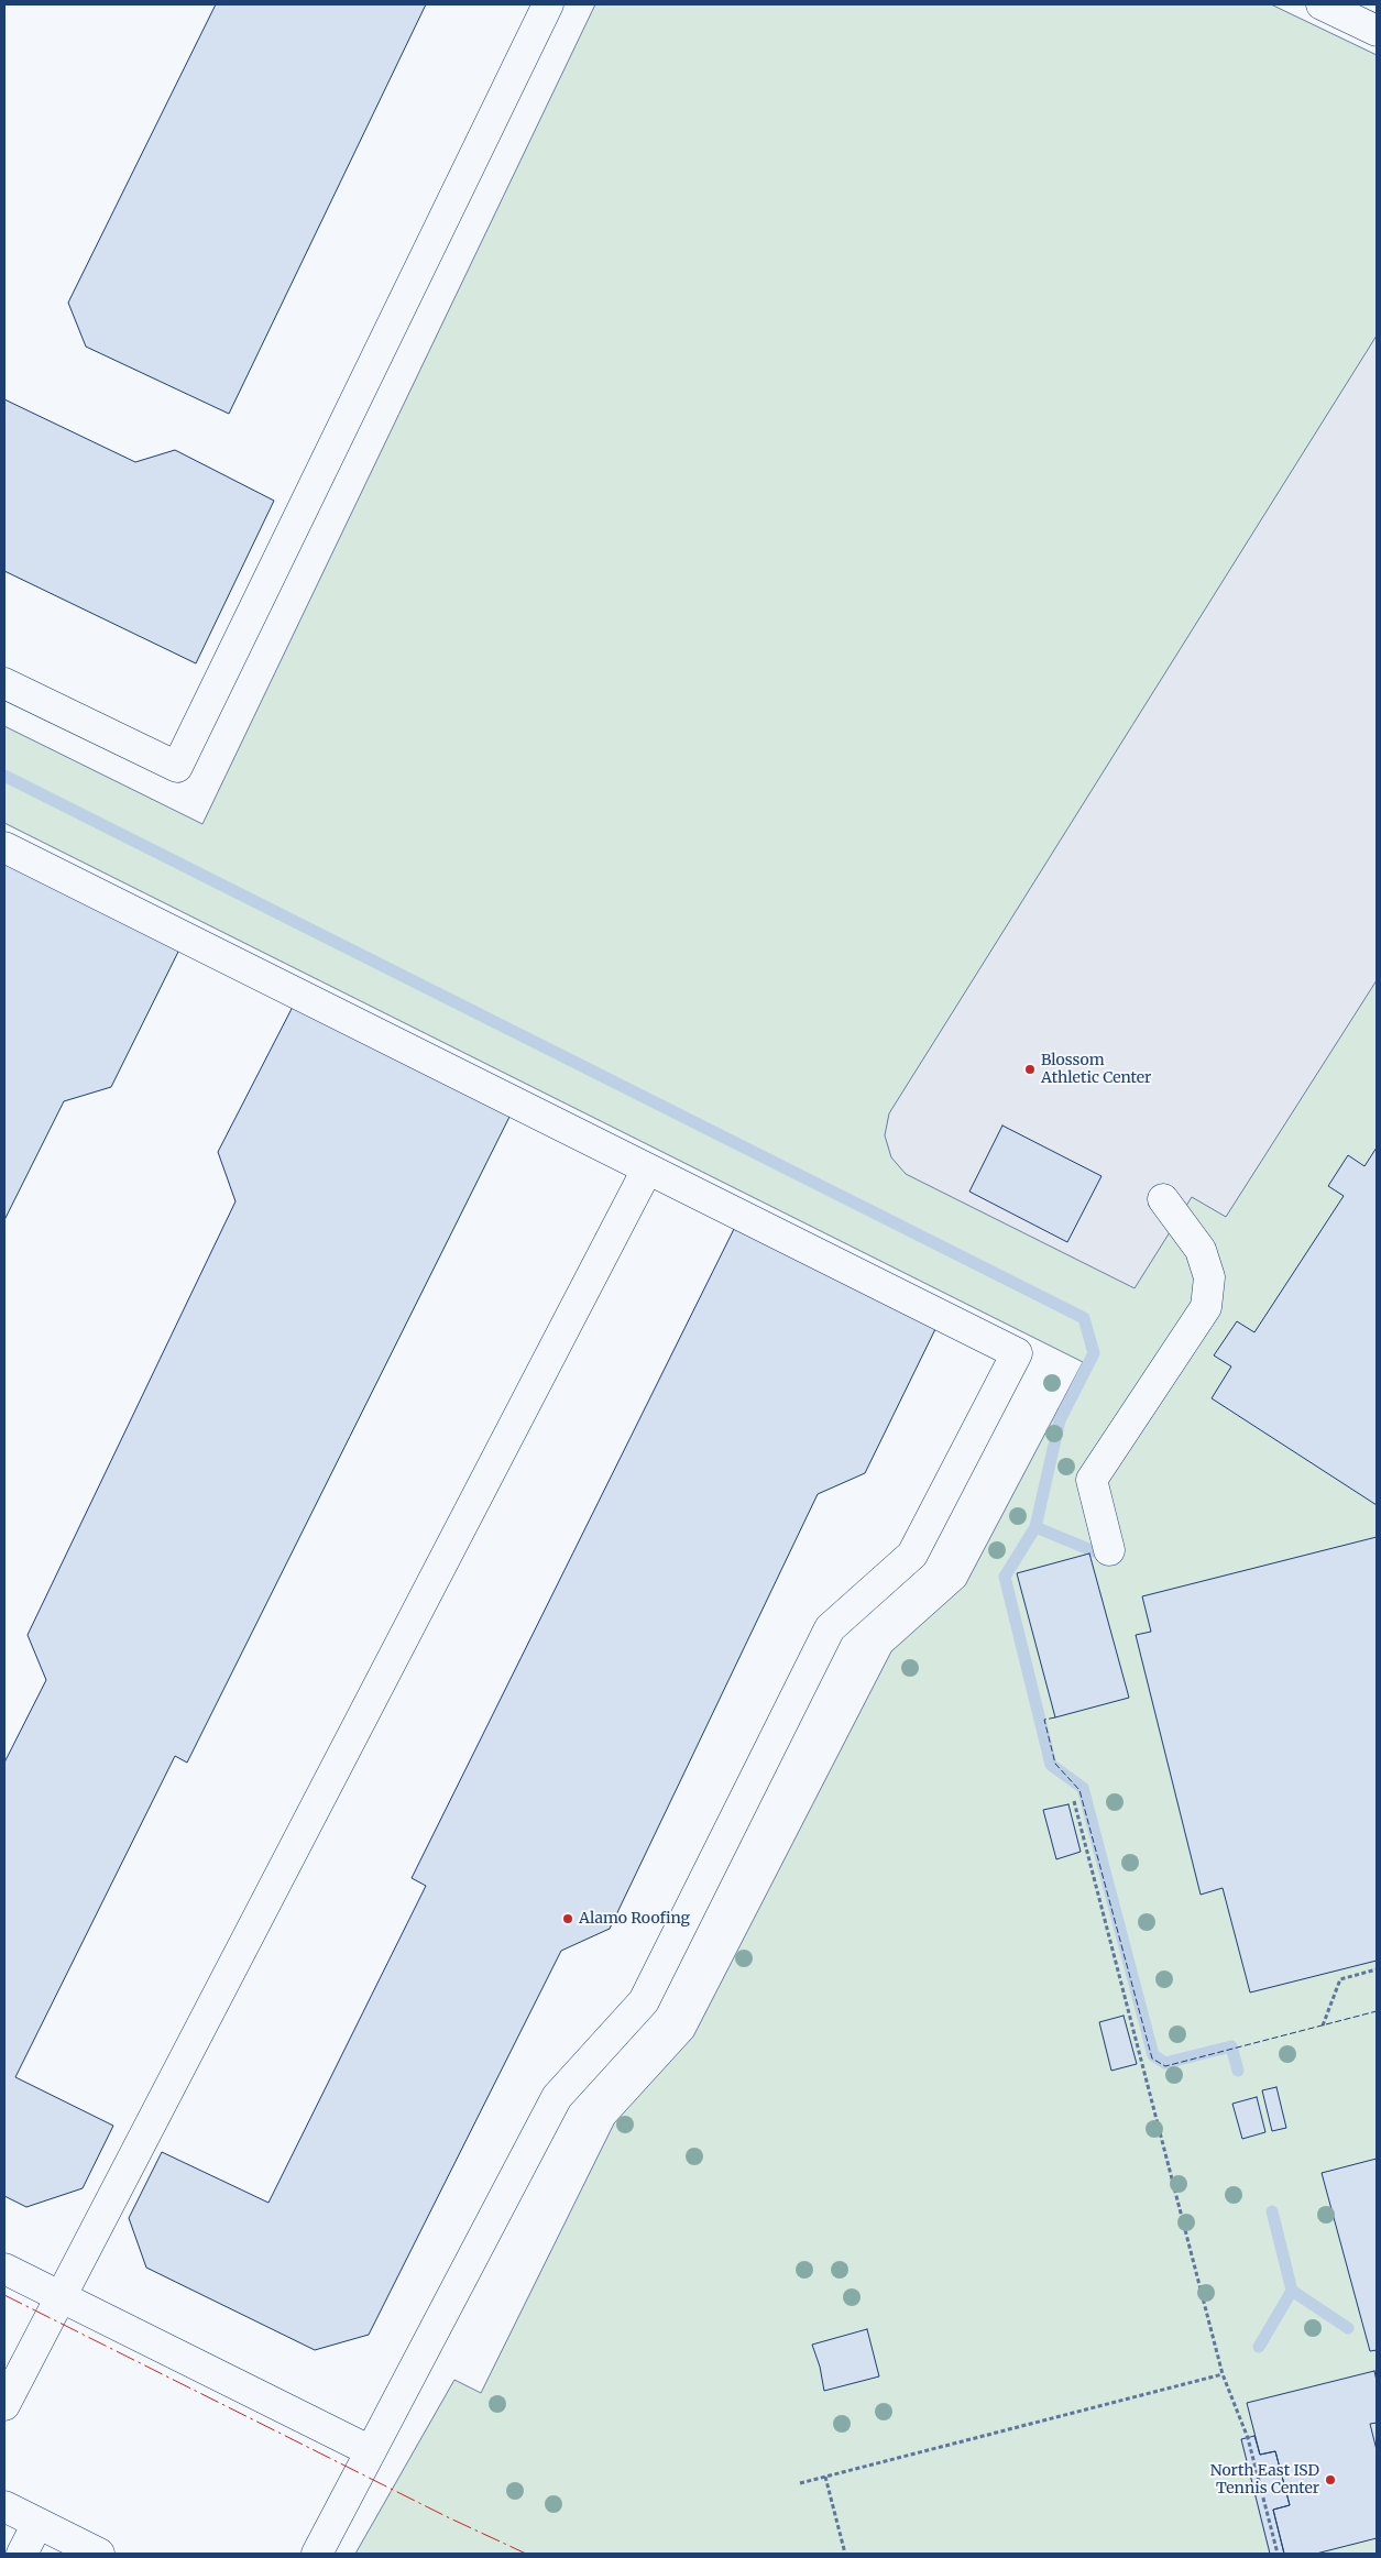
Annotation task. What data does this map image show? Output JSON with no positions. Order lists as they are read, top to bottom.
{
  "places": ["Blossom Athletic Center", "Alamo Roofing", "North East ISD Tennis Center"]
}
